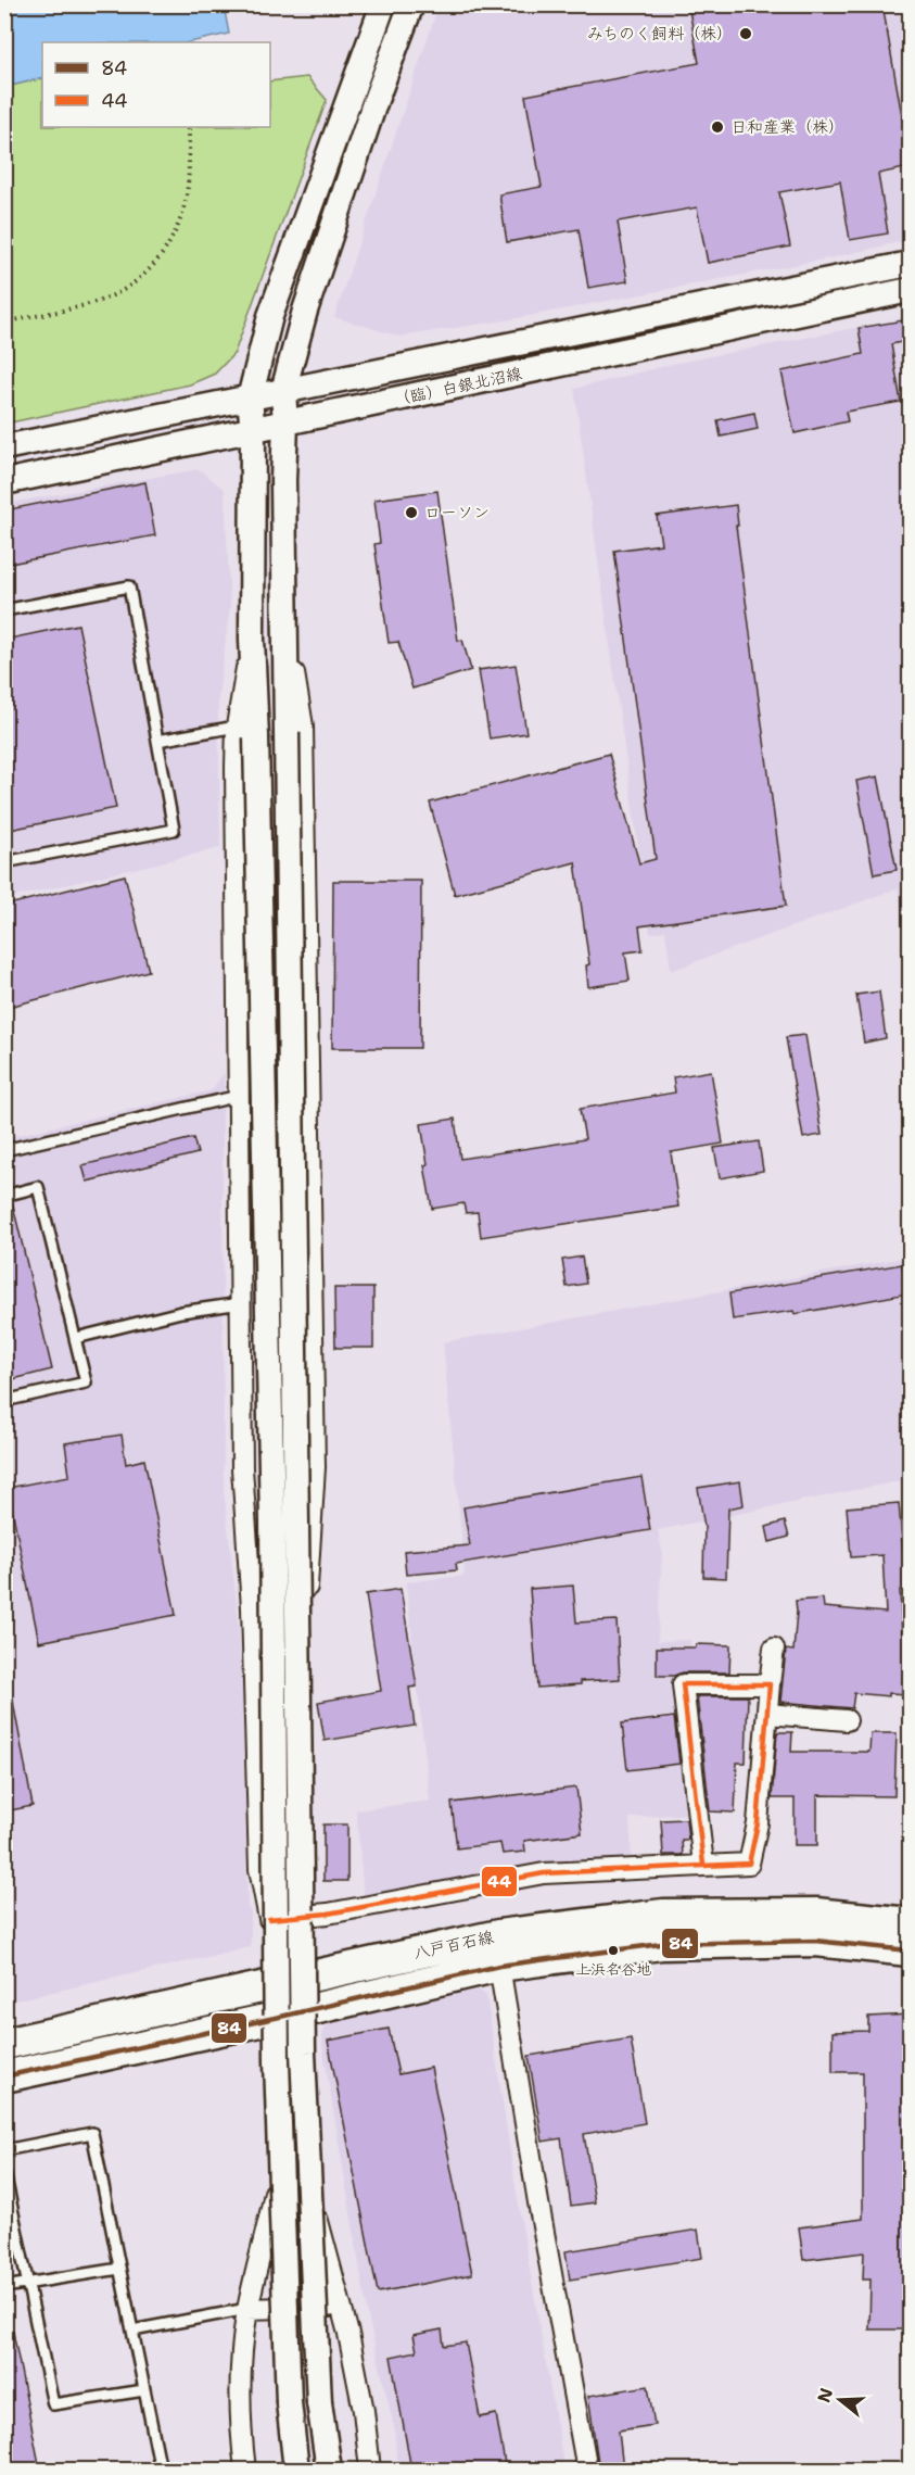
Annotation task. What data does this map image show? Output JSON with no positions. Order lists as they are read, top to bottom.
{
  "streets": {
    "main road": ["八戸百石線"],
    "street": ["（臨）白銀北沼線"]
  },
  "places": [
    "みちのく飼料（株）",
    "日和産業（株）",
    "ローソン",
    "上浜名谷地"
  ],
  "lines": ["transit line 44", "transit line 84"],
  "legend": ["84", "44"],
  "north": "left"
}
